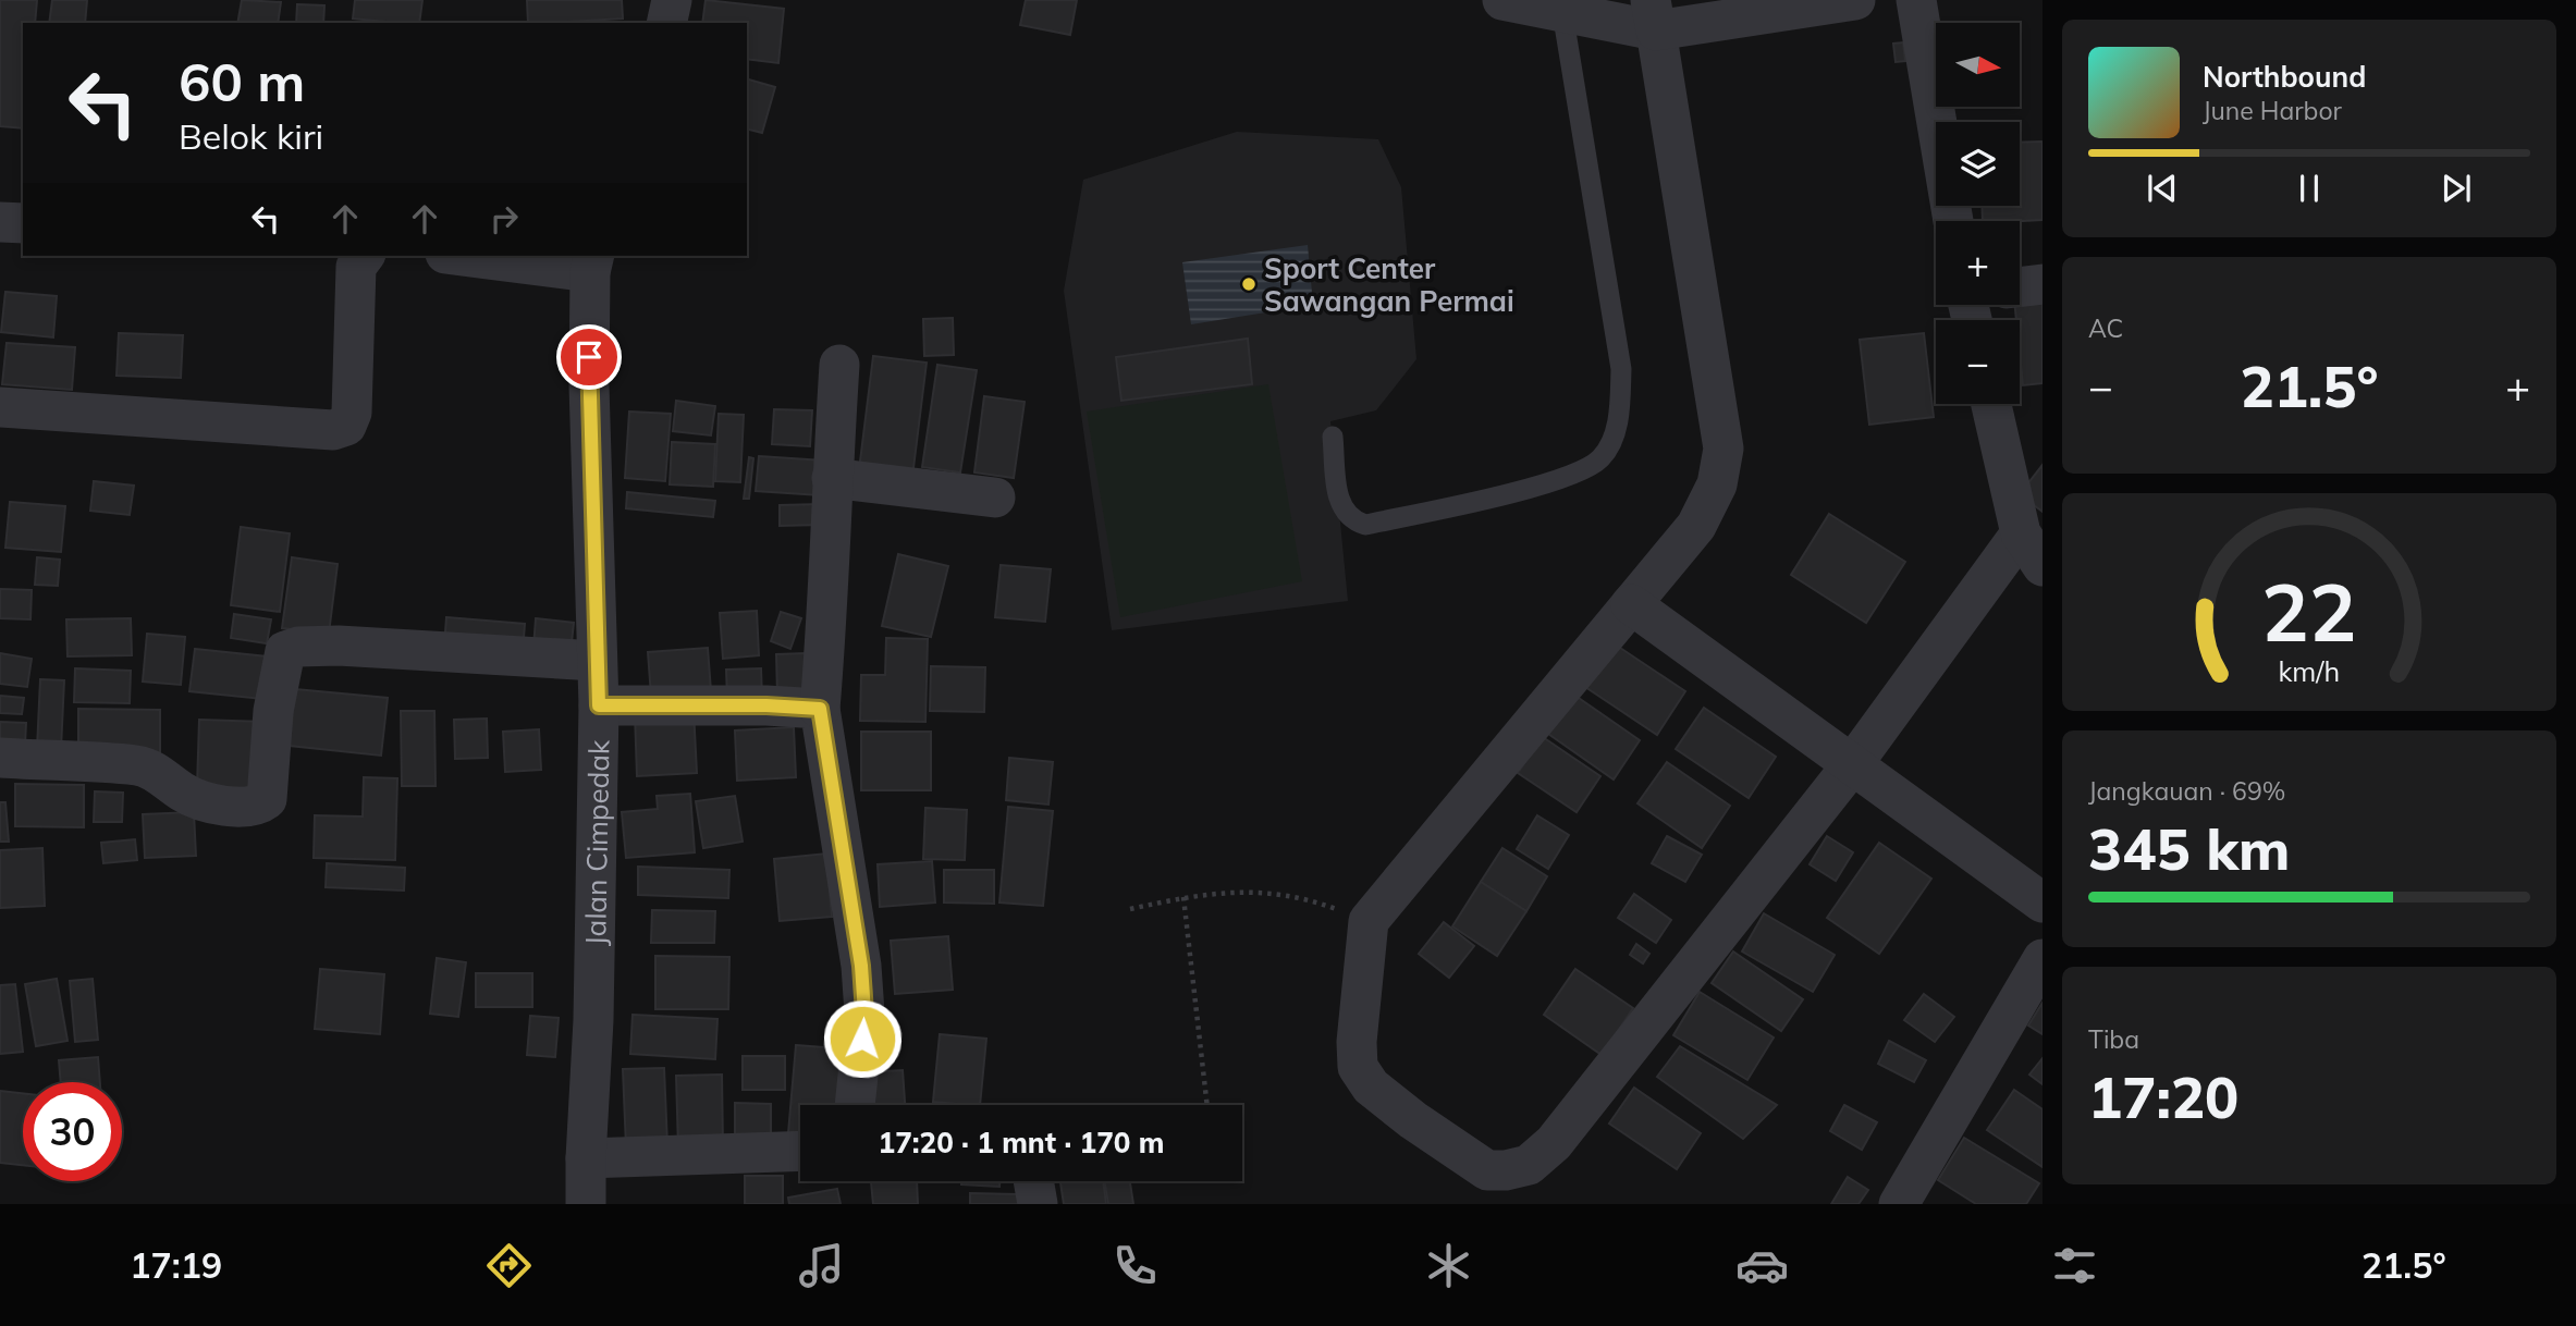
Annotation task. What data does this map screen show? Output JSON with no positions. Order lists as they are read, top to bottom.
{
  "streets": {
    "street": ["Jalan Cimpedak"]
  },
  "places": ["Sport Center Sawangan Permai"],
  "north": "right",
  "page": {
    "map_buttons": ["+", "−"],
    "turn": ["60 m", "Belok kiri"],
    "song": ["Northbound", "June Harbor"],
    "tile": [
      "AC",
      ["Jangkauan · 69%", "345 km"],
      ["Tiba", "17:20"]
    ],
    "heat": ["−", "21.5°", "+"],
    "limit": "30",
    "trip": "17:20 · 1 mnt · 170 m",
    "tabs": ["17:19", "21.5°"],
    "gauge": ["22", "km/h"]
  }
}
